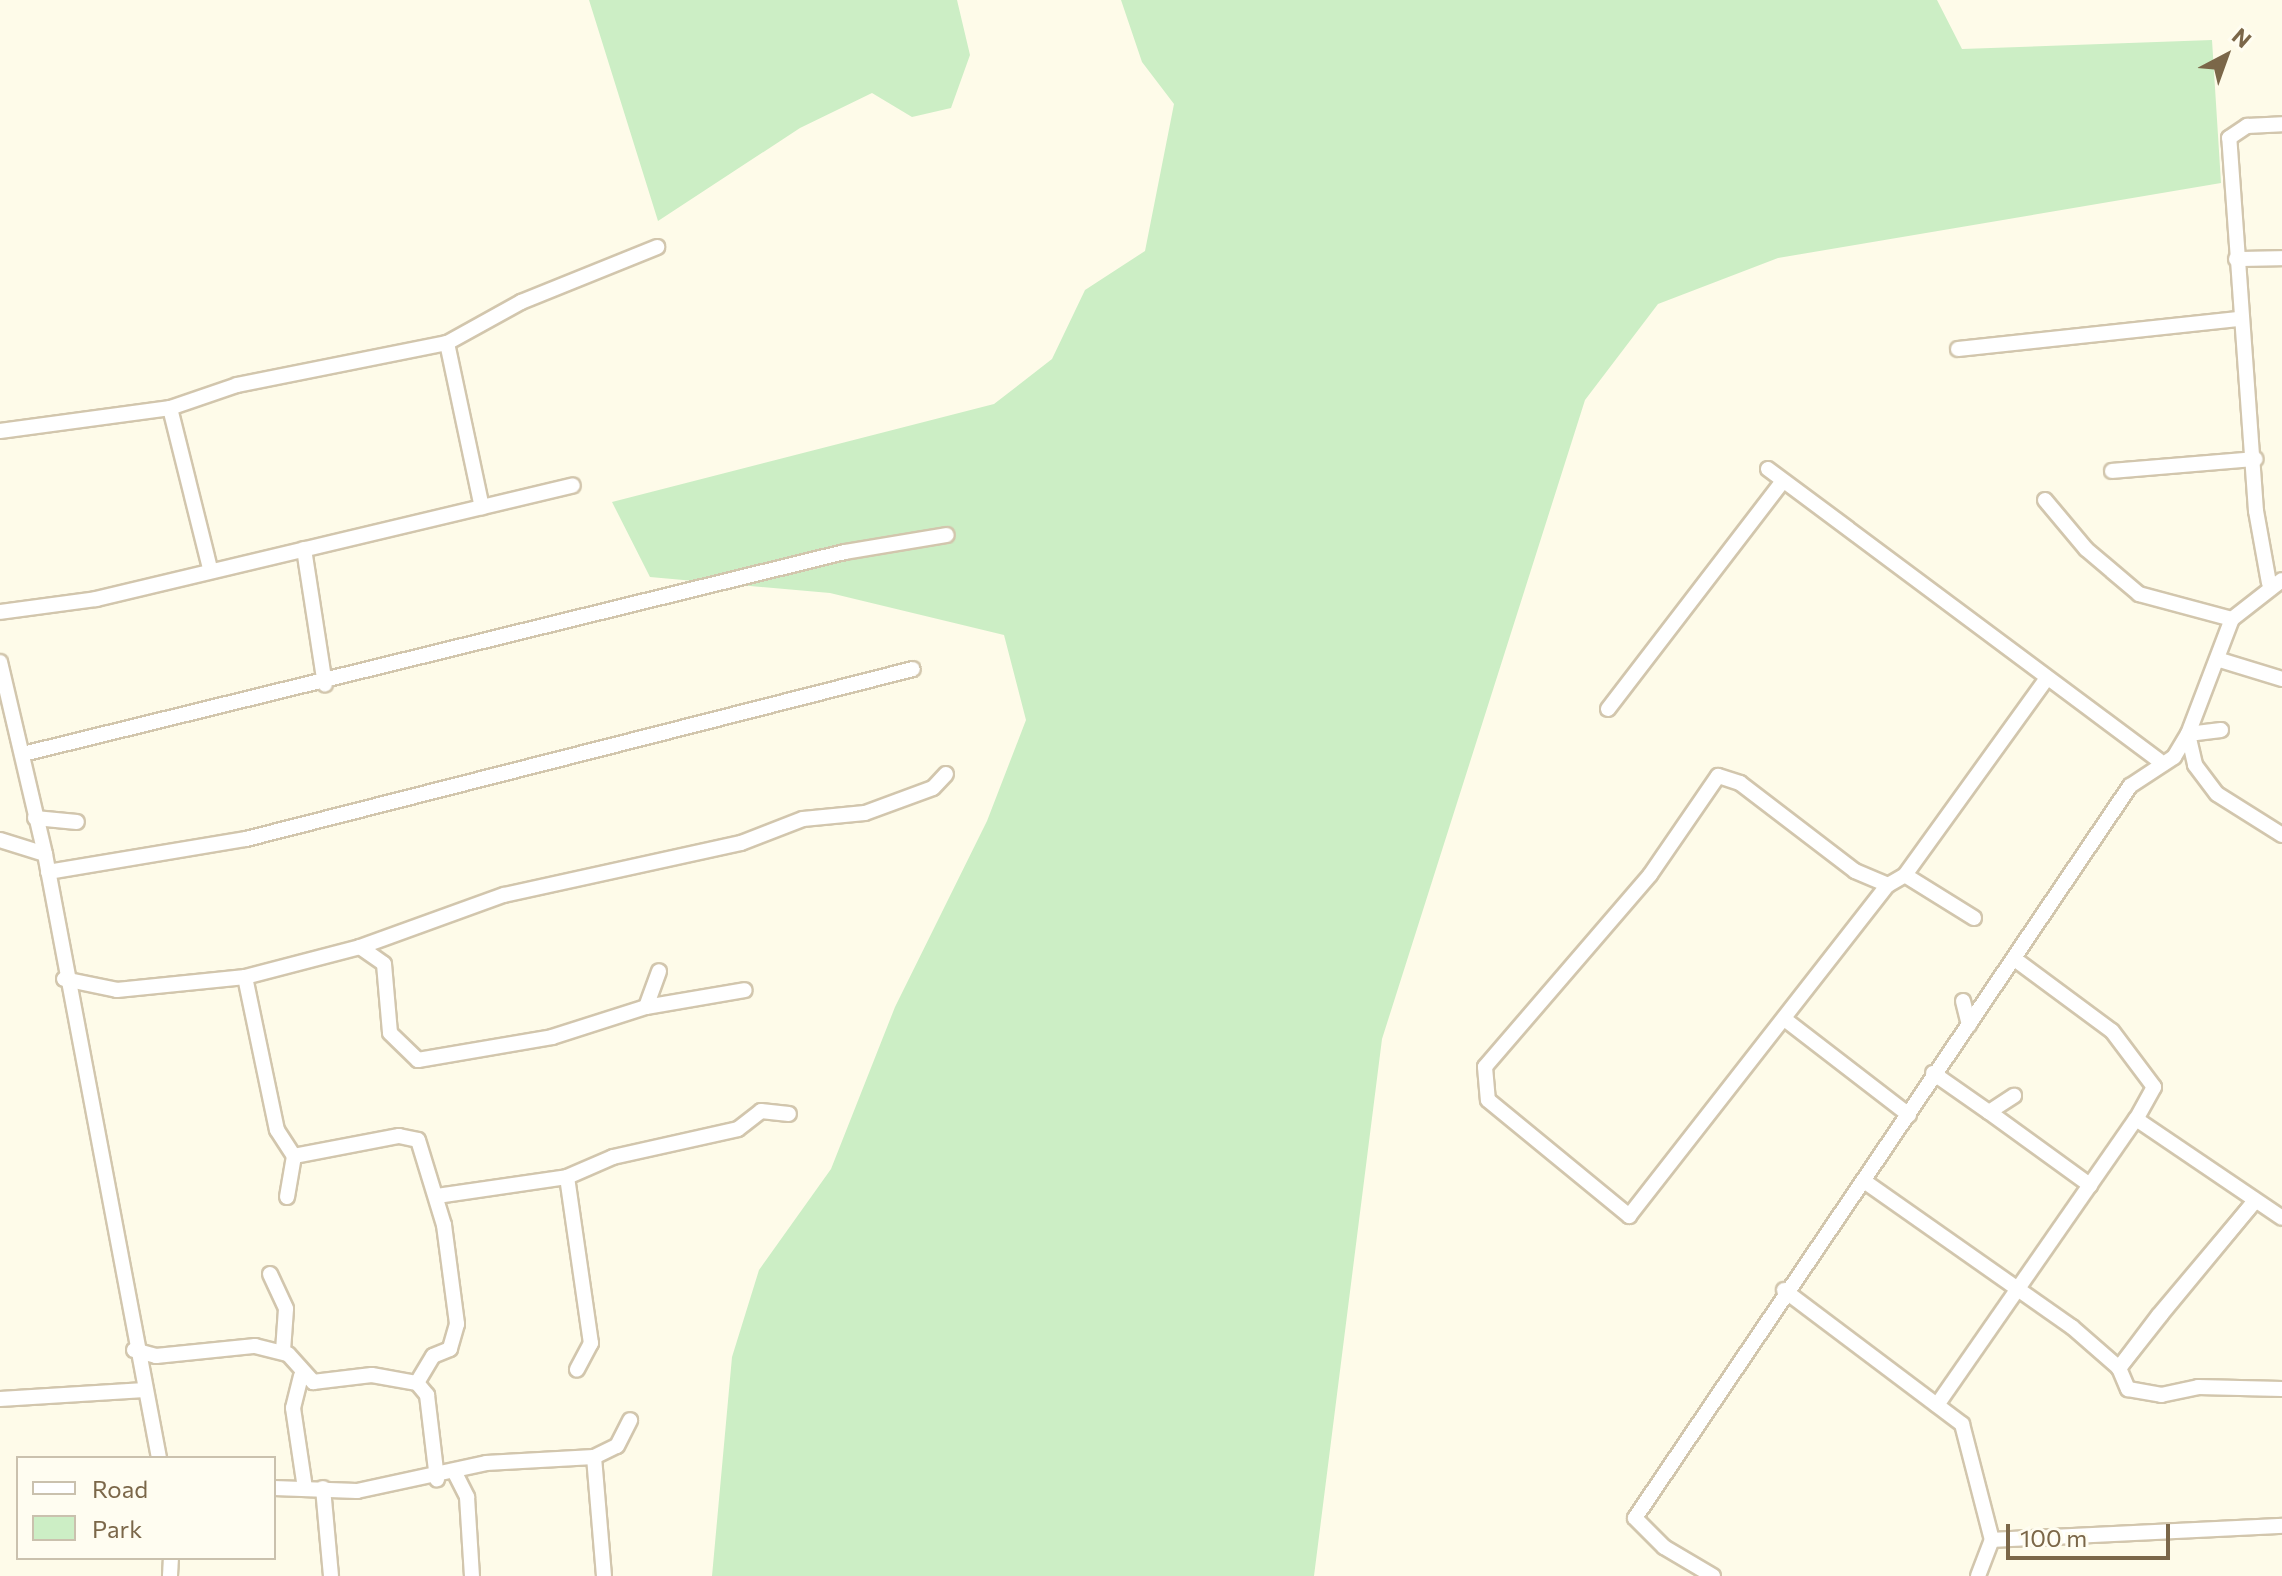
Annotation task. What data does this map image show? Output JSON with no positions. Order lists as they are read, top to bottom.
{
  "legend": ["Road", "Park"],
  "scale_bar": "100 m",
  "north": "top right"
}
